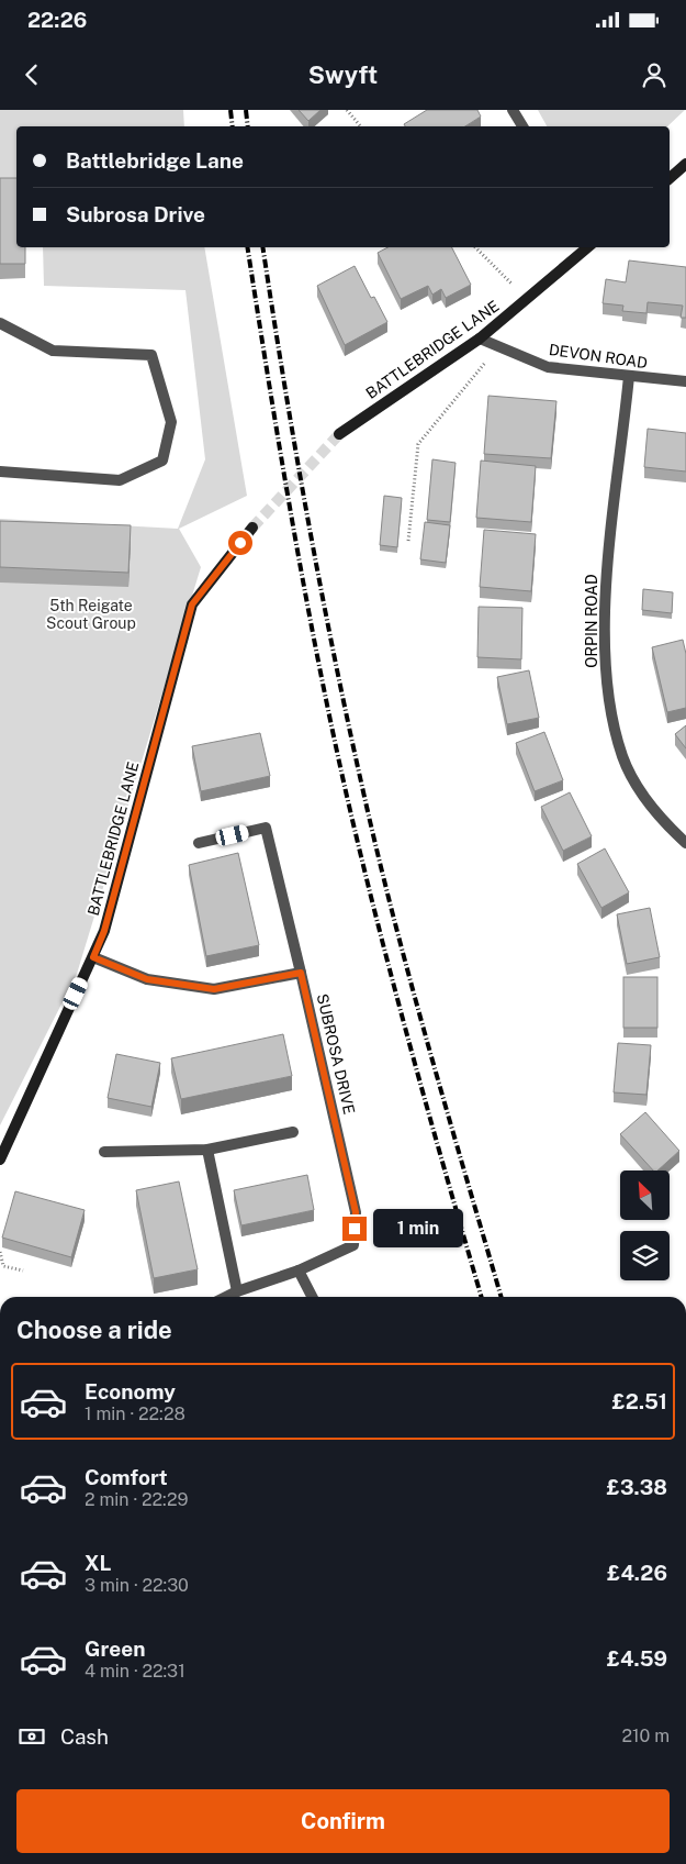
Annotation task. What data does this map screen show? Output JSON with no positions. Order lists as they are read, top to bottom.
{
  "streets": {
    "street": [
      "BATTLEBRIDGE LANE",
      "DEVON ROAD",
      "ORPIN ROAD",
      "SUBROSA DRIVE"
    ]
  },
  "crossings": [
    ["BATTLEBRIDGE LANE", "DEVON ROAD"],
    ["DEVON ROAD", "ORPIN ROAD"]
  ],
  "parks": ["5th Reigate Scout Group"],
  "north": "top left",
  "page": {
    "status": "22:26",
    "header": "Swyft",
    "banner": ["Battlebridge Lane", "Subrosa Drive"],
    "bubble": "1 min",
    "heading": "Choose a ride",
    "list": [
      {
        "name": "Economy",
        "note": "1 min · 22:28",
        "value": "£2.51"
      },
      {
        "name": "Comfort",
        "note": "2 min · 22:29",
        "value": "£3.38"
      },
      {
        "name": "XL",
        "note": "3 min · 22:30",
        "value": "£4.26"
      },
      {
        "name": "Green",
        "note": "4 min · 22:31",
        "value": "£4.59"
      }
    ],
    "pay": ["Cash", "210 m"],
    "buttons": "Confirm"
  }
}
